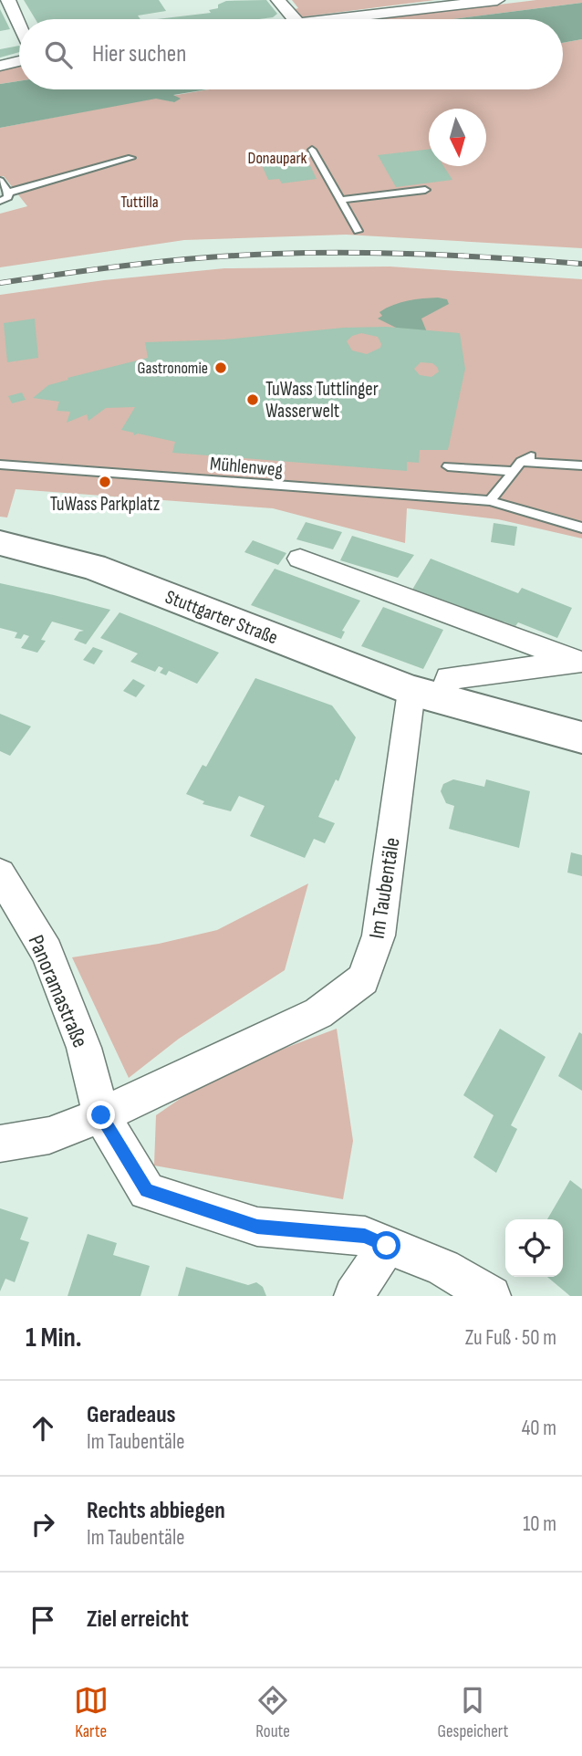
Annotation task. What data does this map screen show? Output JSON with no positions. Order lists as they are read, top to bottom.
{
  "streets": {
    "main road": ["Stuttgarter Straße"],
    "street": ["Im Taubentäle", "Panoramastraße"],
    "lane": ["Mühlenweg"]
  },
  "crossings": [
    ["Stuttgarter Straße", "Im Taubentäle"],
    ["Im Taubentäle", "Panoramastraße"]
  ],
  "parks": ["Donaupark", "Tuttilla"],
  "places": ["Gastronomie", "TuWass Tuttlinger Wasserwelt", "TuWass Parkplatz"],
  "north": "bottom",
  "page": {
    "search": "Hier suchen",
    "heading": ["1 Min.", "Zu Fuß · 50 m"],
    "list": [
      ["Geradeaus", "Im Taubentäle", "40 m"],
      ["Rechts abbiegen", "Im Taubentäle", "10 m"],
      "Ziel erreicht"
    ],
    "nav": ["Karte", "Route", "Gespeichert"]
  }
}
